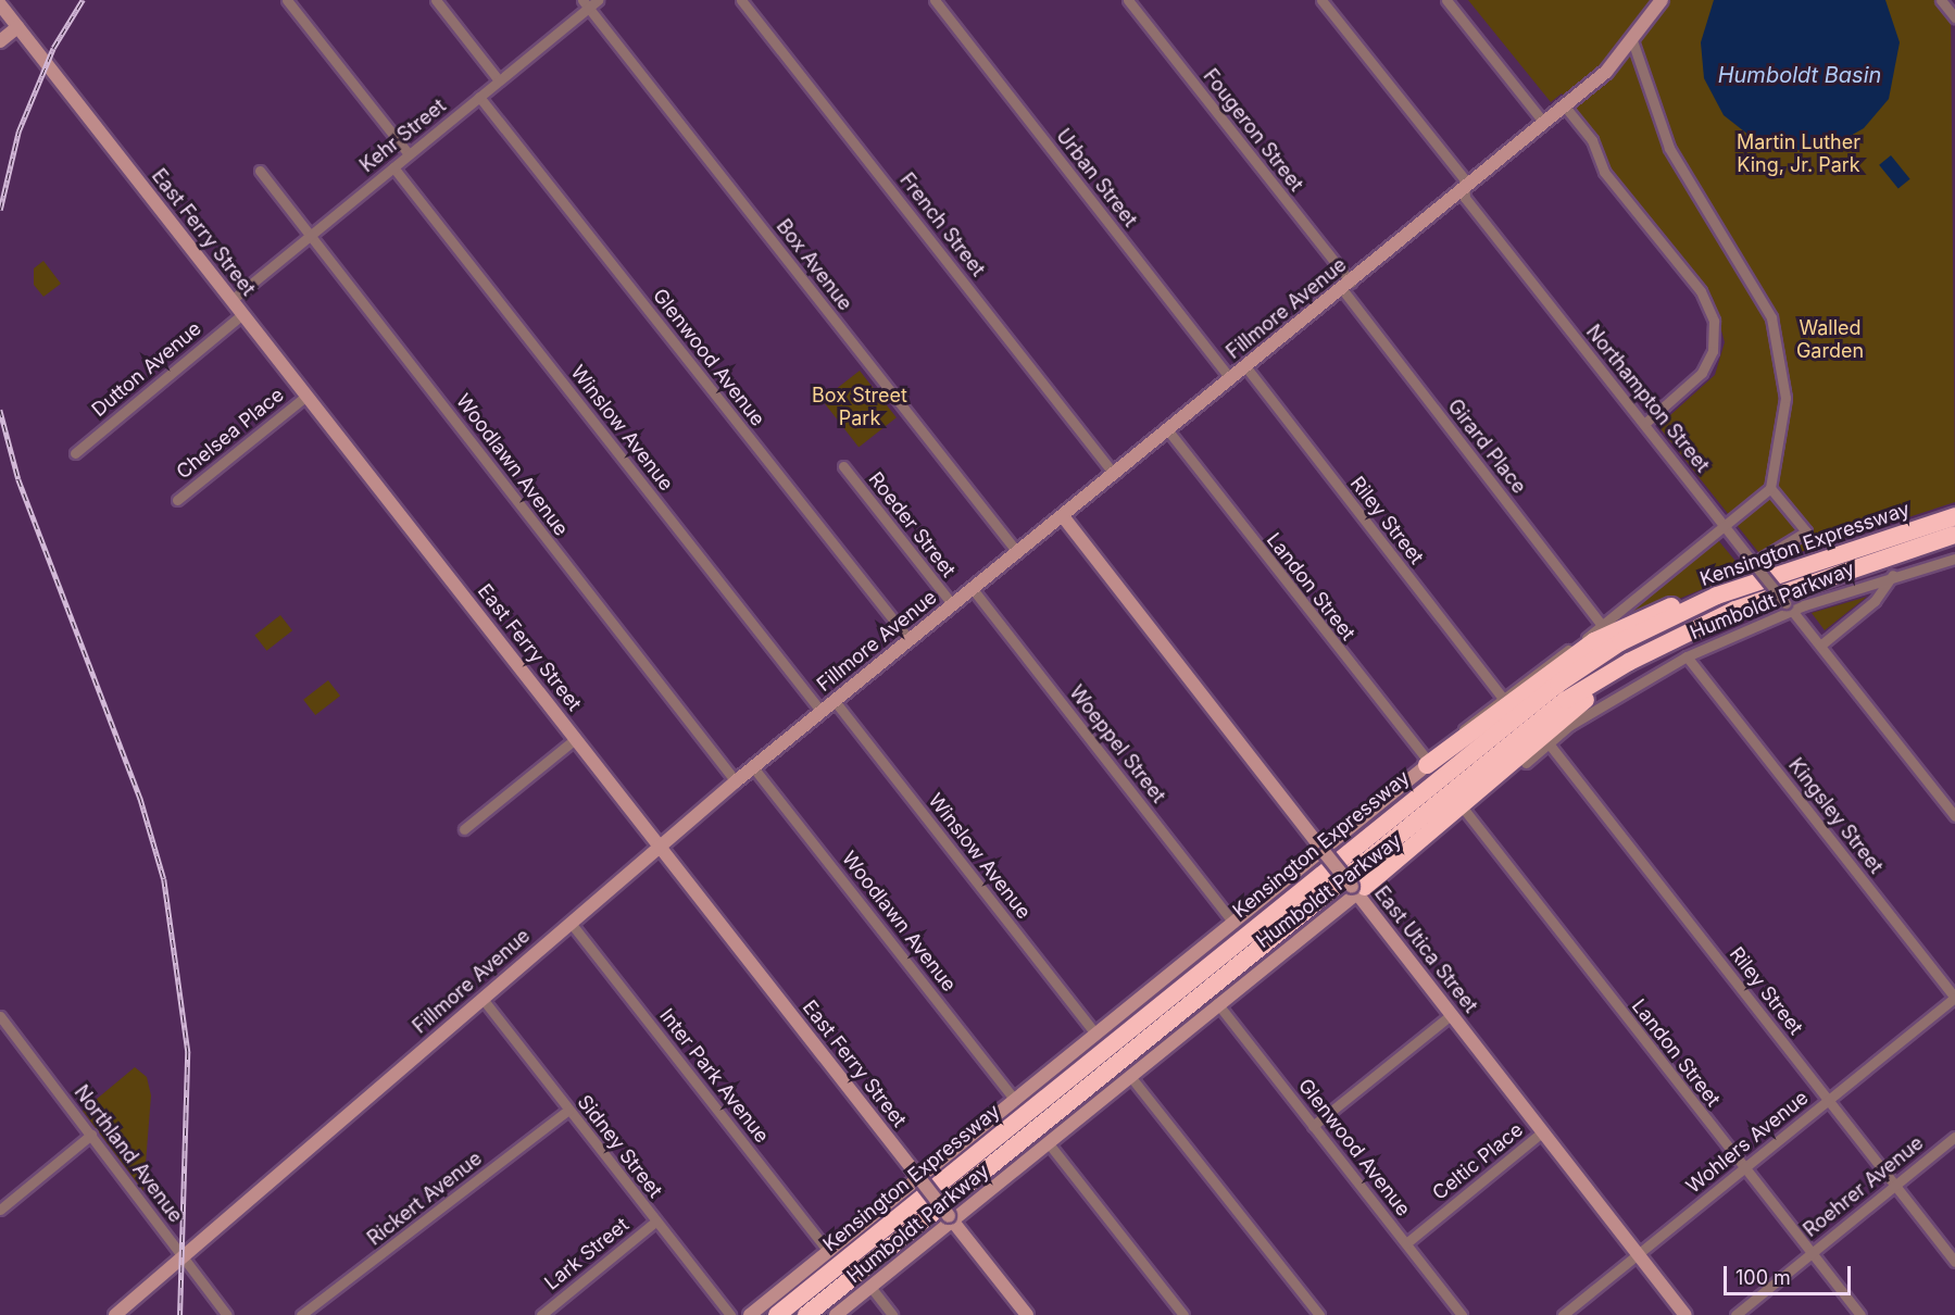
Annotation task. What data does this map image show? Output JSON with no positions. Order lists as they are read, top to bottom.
{
  "streets": {
    "highway": ["Kensington Expressway"],
    "street": [
      "Fougeron Street",
      "Kehr Street",
      "Urban Street",
      "French Street",
      "East Ferry Street",
      "Box Avenue",
      "Fillmore Avenue",
      "Glenwood Avenue",
      "Dutton Avenue",
      "Northampton Street",
      "Winslow Avenue",
      "Chelsea Place",
      "Girard Place",
      "Woodlawn Avenue",
      "Riley Street",
      "Roeder Street",
      "Landon Street",
      "Humboldt Parkway",
      "Woeppel Street",
      "Kingsley Street",
      "East Utica Street",
      "Inter Park Avenue",
      "Wohlers Avenue",
      "Sidney Street",
      "Northland Avenue",
      "Celtic Place",
      "Roehrer Avenue",
      "Rickert Avenue",
      "Lark Street"
    ]
  },
  "crossings": [
    ["Fougeron Street", "Fillmore Avenue"],
    ["Fougeron Street", "Girard Place"],
    ["Kehr Street", "East Ferry Street"],
    ["Kehr Street", "Box Avenue"],
    ["Kehr Street", "Glenwood Avenue"],
    ["Kehr Street", "Winslow Avenue"],
    ["Kehr Street", "Woodlawn Avenue"],
    ["Urban Street", "Fillmore Avenue"],
    ["French Street", "Fillmore Avenue"],
    ["East Ferry Street", "Fillmore Avenue"],
    ["East Ferry Street", "Dutton Avenue"],
    ["East Ferry Street", "Chelsea Place"],
    ["East Ferry Street", "Humboldt Parkway"],
    ["Box Avenue", "Fillmore Avenue"],
    ["Fillmore Avenue", "Glenwood Avenue"],
    ["Fillmore Avenue", "Northampton Street"],
    ["Fillmore Avenue", "Winslow Avenue"],
    ["Fillmore Avenue", "Girard Place"],
    ["Fillmore Avenue", "Woodlawn Avenue"],
    ["Fillmore Avenue", "Riley Street"],
    ["Fillmore Avenue", "Roeder Street"],
    ["Fillmore Avenue", "Landon Street"],
    ["Fillmore Avenue", "Woeppel Street"],
    ["Fillmore Avenue", "East Utica Street"],
    ["Fillmore Avenue", "Inter Park Avenue"],
    ["Fillmore Avenue", "Sidney Street"],
    ["Fillmore Avenue", "Northland Avenue"],
    ["Glenwood Avenue", "Humboldt Parkway"],
    ["Glenwood Avenue", "Celtic Place"],
    ["Northampton Street", "Humboldt Parkway"],
    ["Winslow Avenue", "Humboldt Parkway"],
    ["Girard Place", "Humboldt Parkway"],
    ["Woodlawn Avenue", "Humboldt Parkway"],
    ["Riley Street", "Humboldt Parkway"],
    ["Riley Street", "Wohlers Avenue"],
    ["Riley Street", "Roehrer Avenue"],
    ["Landon Street", "Humboldt Parkway"],
    ["Landon Street", "Wohlers Avenue"],
    ["Landon Street", "Roehrer Avenue"],
    ["Humboldt Parkway", "Woeppel Street"],
    ["Humboldt Parkway", "Kingsley Street"],
    ["Humboldt Parkway", "East Utica Street"],
    ["Humboldt Parkway", "Inter Park Avenue"],
    ["Kingsley Street", "Wohlers Avenue"],
    ["East Utica Street", "Wohlers Avenue"],
    ["East Utica Street", "Celtic Place"],
    ["Sidney Street", "Rickert Avenue"],
    ["Sidney Street", "Lark Street"]
  ],
  "water": ["Humboldt Basin"],
  "parks": ["Martin Luther King, Jr. Park", "Walled Garden", "Box Street Park"],
  "scale_bar": "100 m"
}
